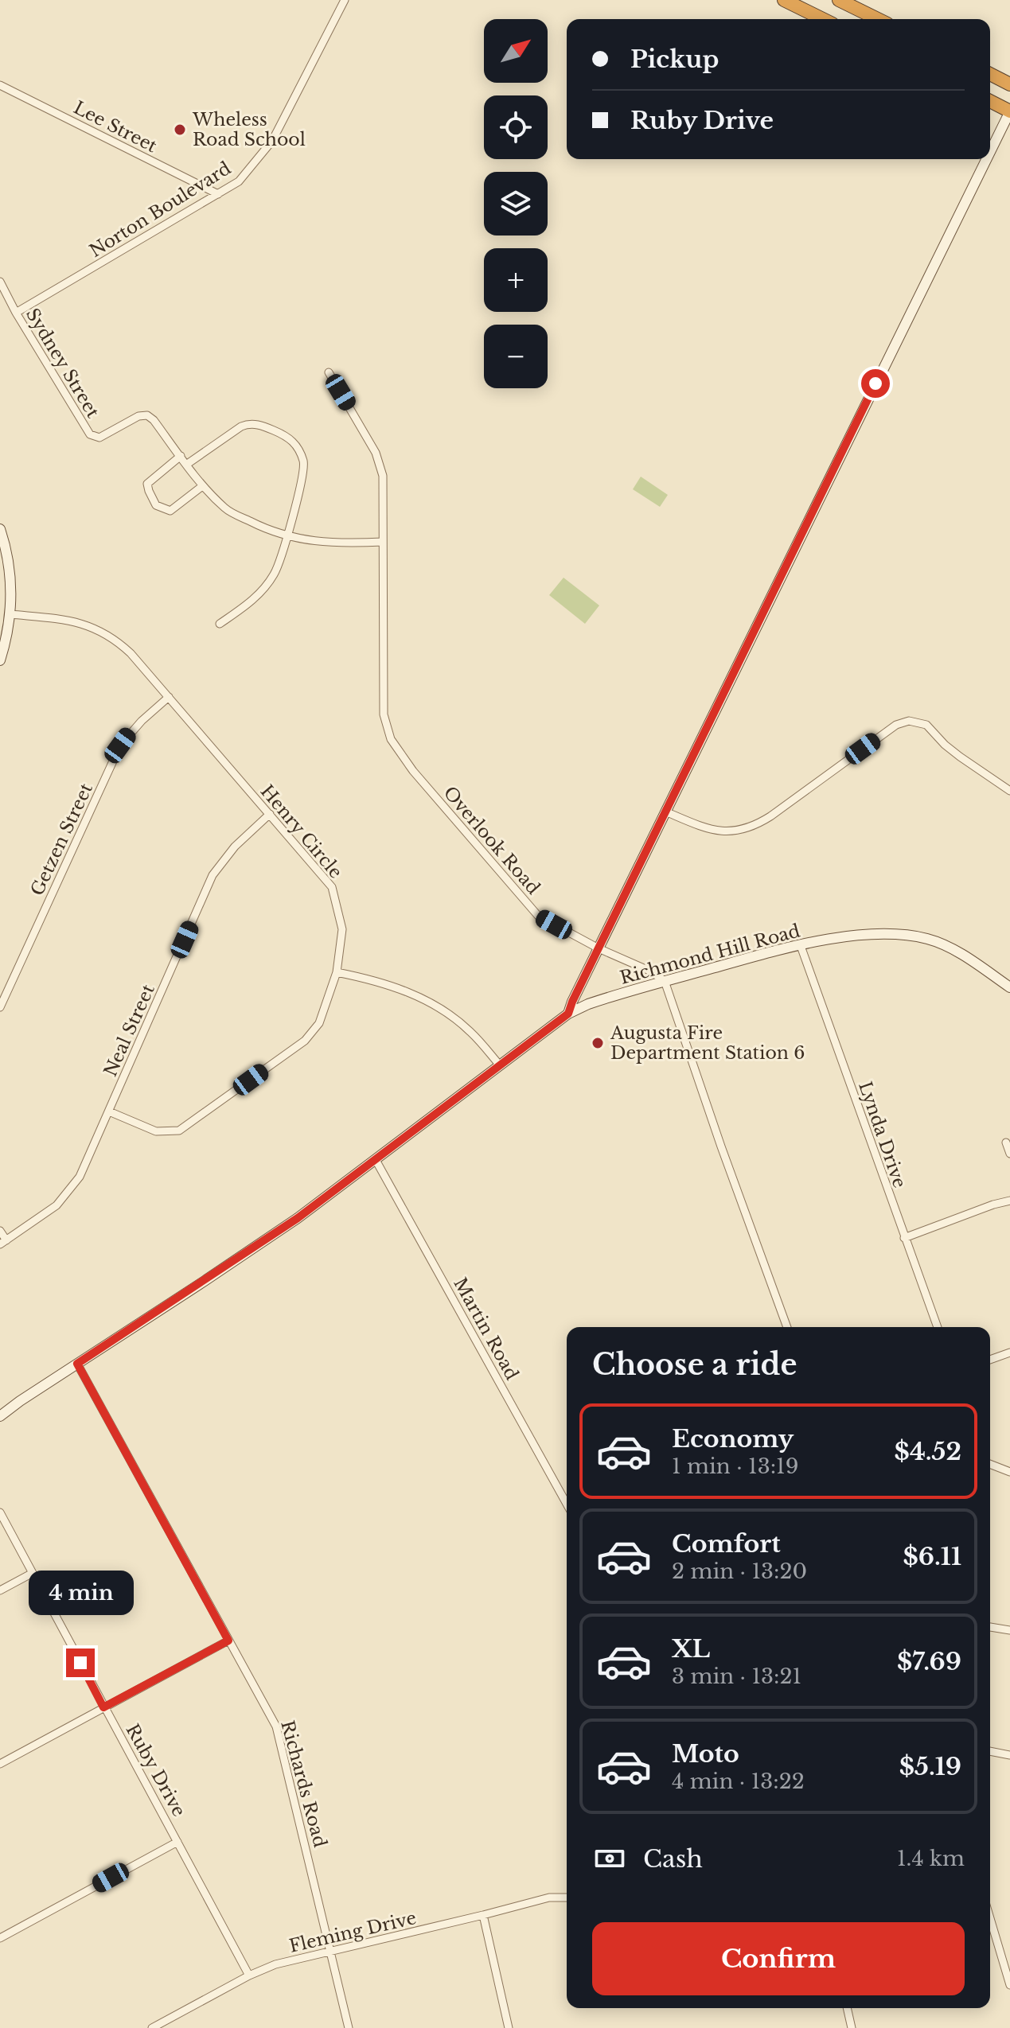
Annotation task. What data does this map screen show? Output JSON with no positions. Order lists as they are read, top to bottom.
{
  "streets": {
    "street": [
      "Lee Street",
      "Norton Boulevard",
      "Sydney Street",
      "Henry Circle",
      "Getzen Street",
      "Overlook Road",
      "Richmond Hill Road",
      "Neal Street",
      "Lynda Drive",
      "Martin Road",
      "Ruby Drive",
      "Richards Road",
      "Fleming Drive"
    ]
  },
  "crossings": [
    ["Lee Street", "Norton Boulevard"],
    ["Norton Boulevard", "Sydney Street"],
    ["Henry Circle", "Getzen Street"],
    ["Henry Circle", "Neal Street"],
    ["Overlook Road", "Richmond Hill Road"],
    ["Richmond Hill Road", "Lynda Drive"],
    ["Richmond Hill Road", "Martin Road"],
    ["Richmond Hill Road", "Richards Road"],
    ["Ruby Drive", "Fleming Drive"],
    ["Richards Road", "Fleming Drive"]
  ],
  "places": ["Wheless Road School", "Augusta Fire Department Station 6"],
  "north": "top right",
  "page": {
    "map_buttons": ["+", "−"],
    "banner": ["Pickup", "Ruby Drive"],
    "heading": "Choose a ride",
    "list": [
      {
        "name": "Economy",
        "note": "1 min · 13:19",
        "value": "$4.52"
      },
      {
        "name": "Comfort",
        "note": "2 min · 13:20",
        "value": "$6.11"
      },
      {
        "name": "XL",
        "note": "3 min · 13:21",
        "value": "$7.69"
      },
      {
        "name": "Moto",
        "note": "4 min · 13:22",
        "value": "$5.19"
      }
    ],
    "bubble": "4 min",
    "pay": ["Cash", "1.4 km"],
    "buttons": "Confirm"
  }
}
